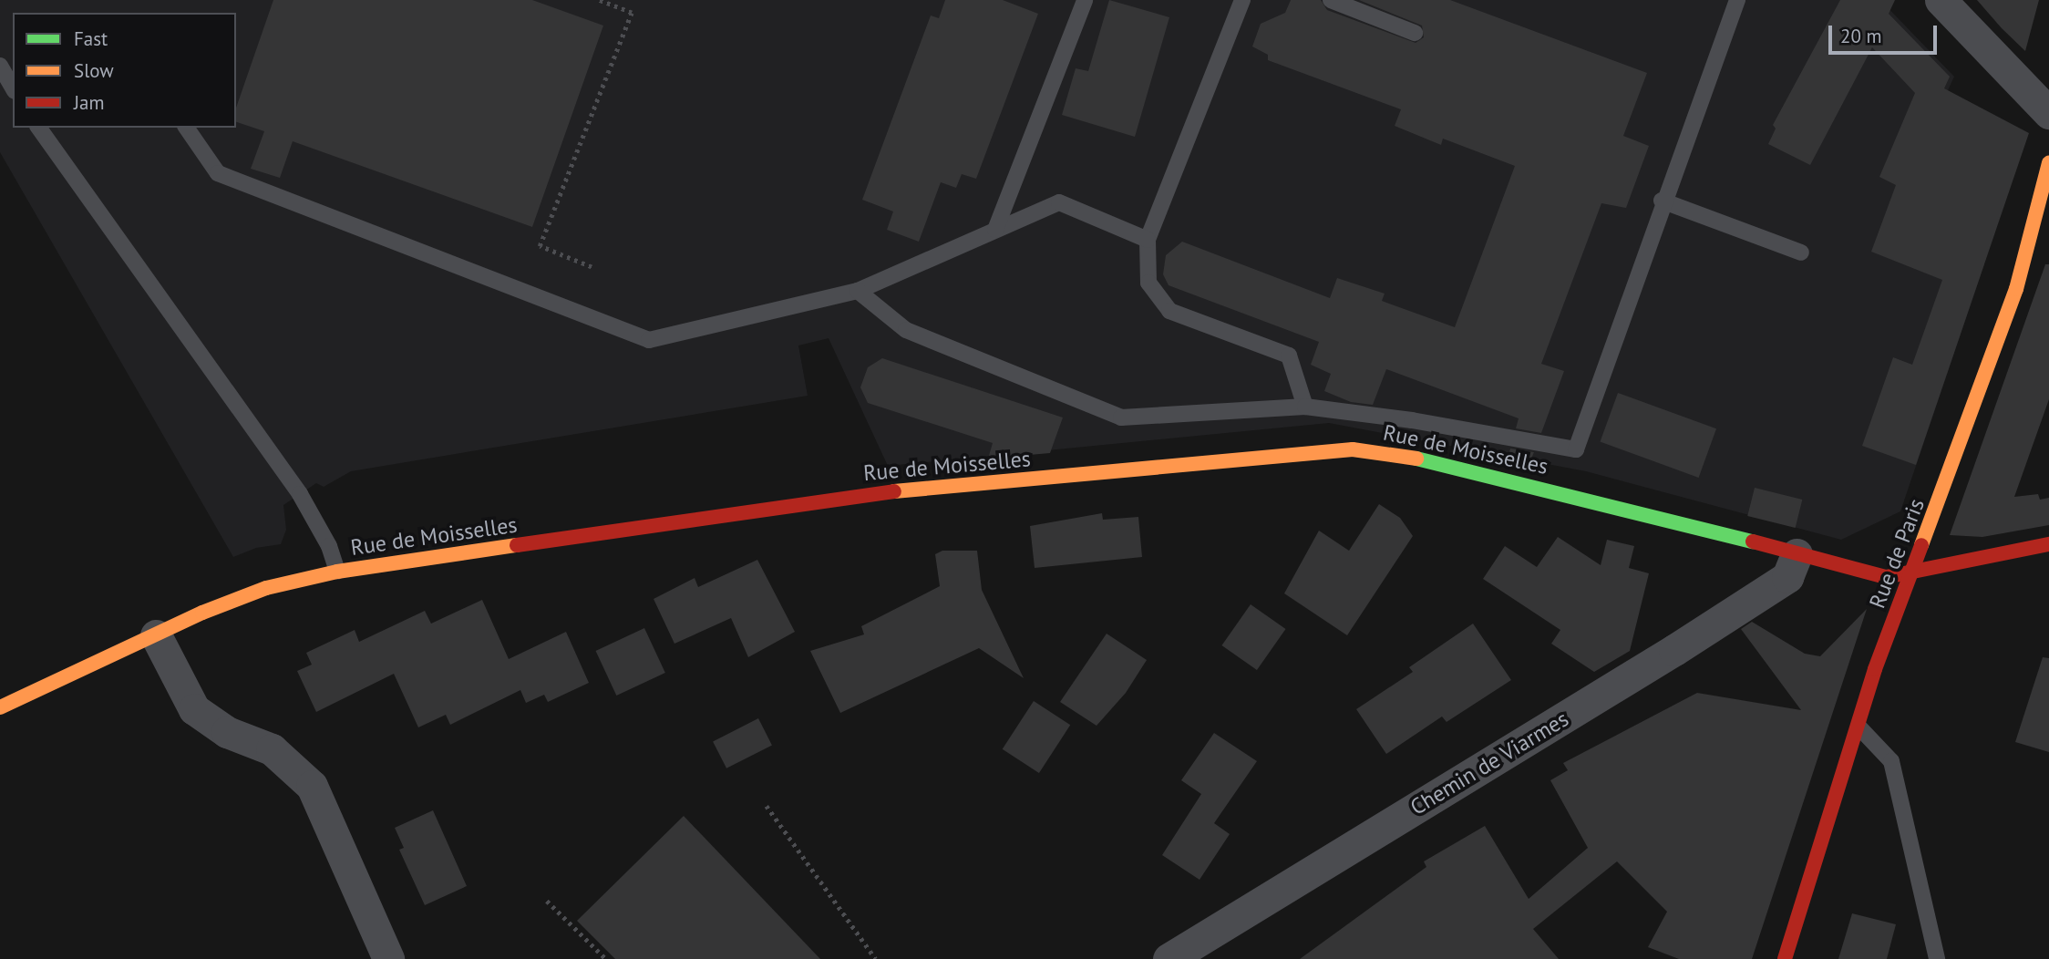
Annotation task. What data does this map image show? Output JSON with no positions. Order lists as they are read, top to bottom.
{
  "streets": {
    "street": ["Rue de Moisselles", "Rue de Paris", "Chemin de Viarmes"]
  },
  "crossings": [
    ["Rue de Moisselles", "Rue de Paris"],
    ["Rue de Moisselles", "Chemin de Viarmes"]
  ],
  "legend": ["Fast", "Slow", "Jam"],
  "scale_bar": "20 m"
}
